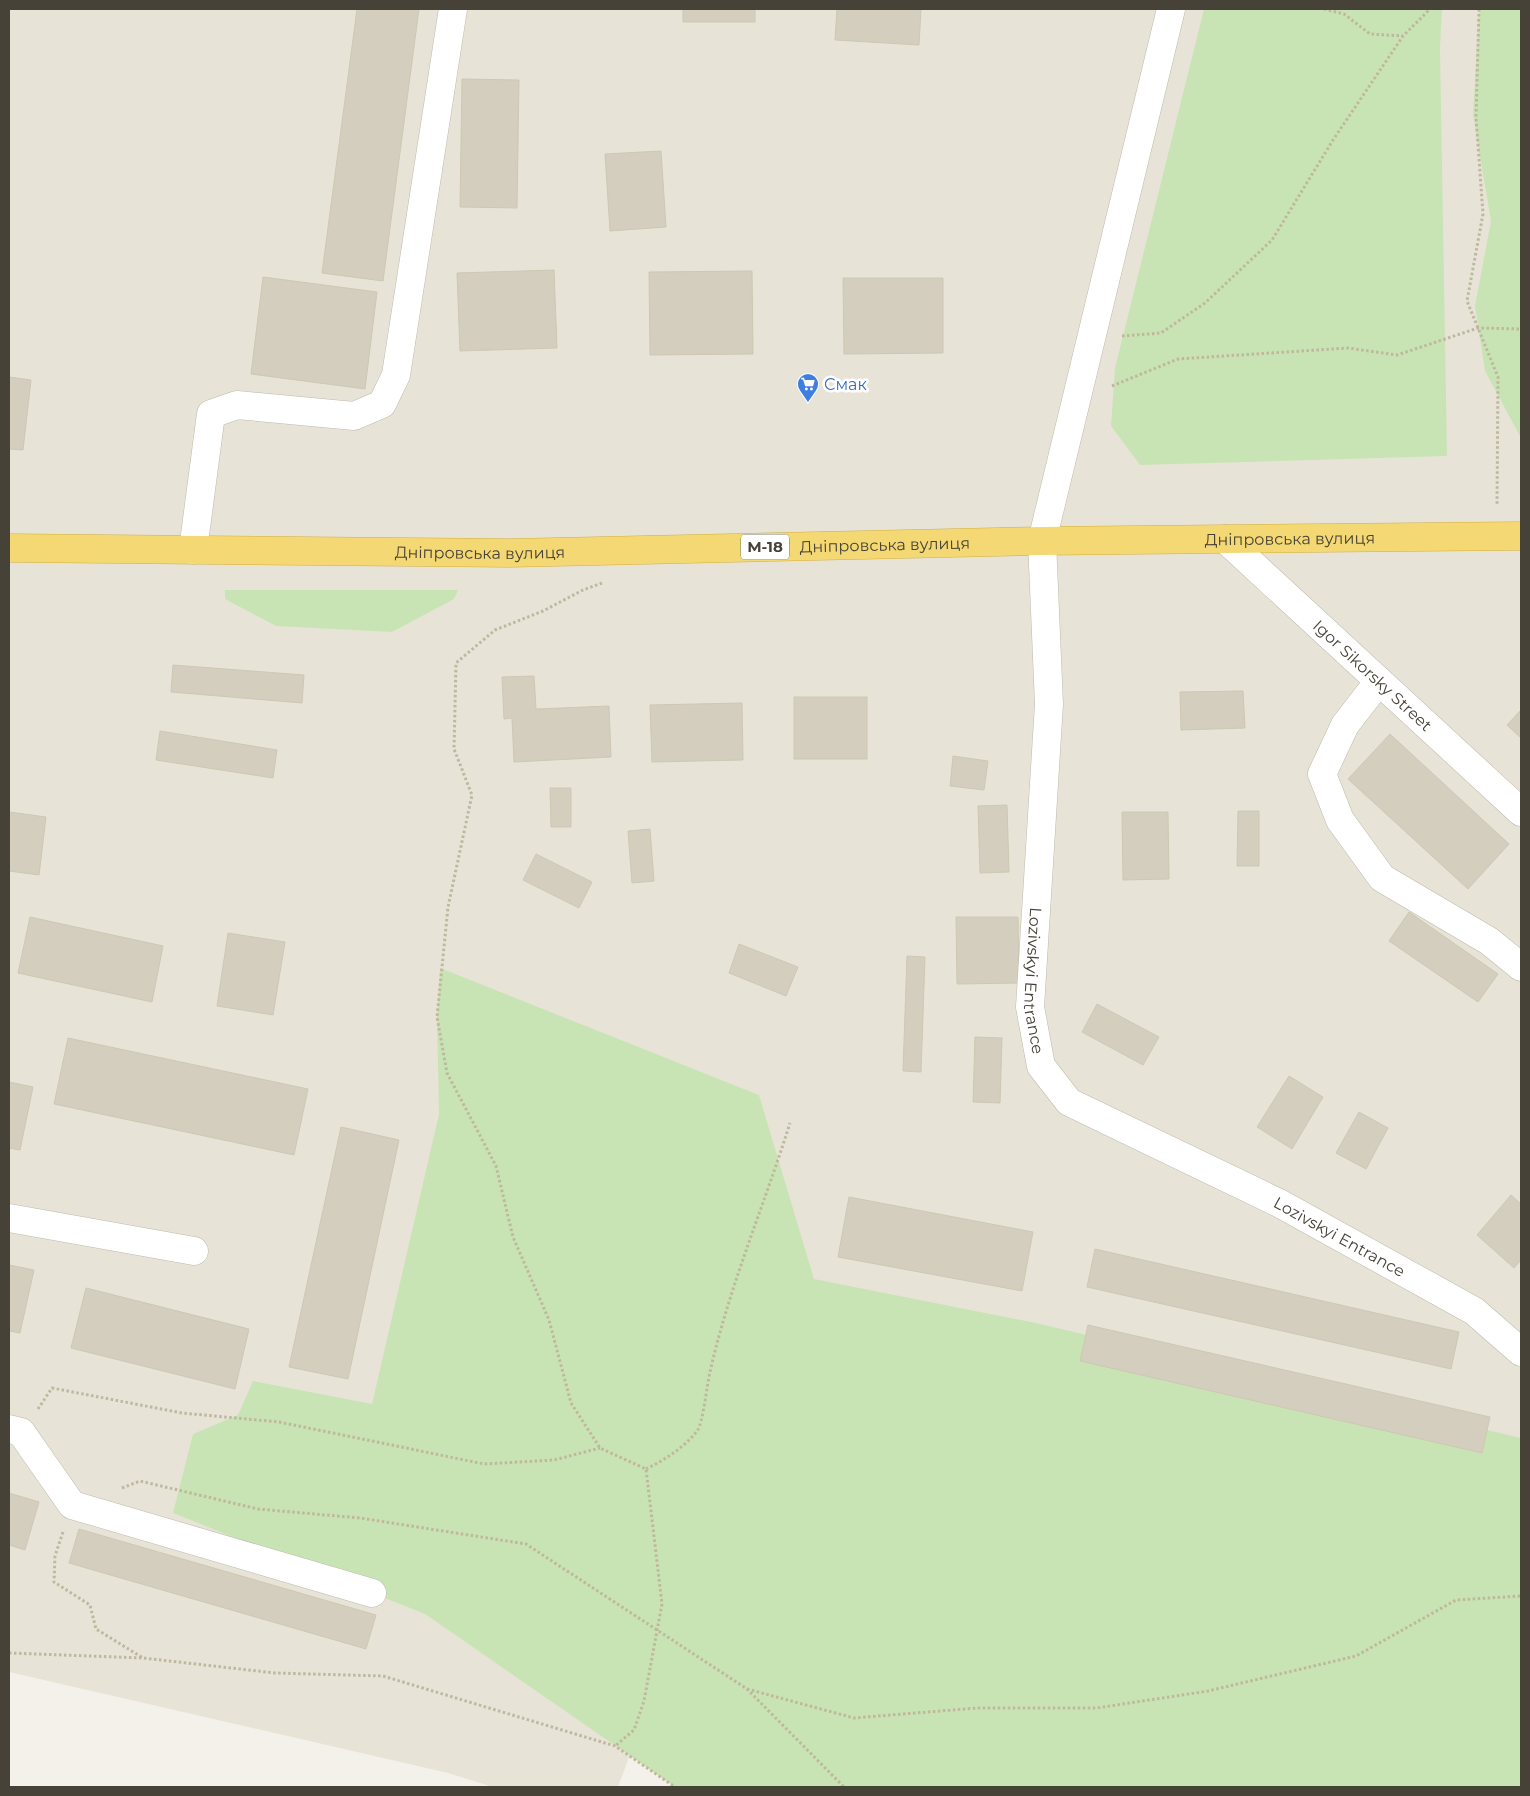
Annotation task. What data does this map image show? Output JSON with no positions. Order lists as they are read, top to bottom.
{
  "streets": {
    "highway": ["Дніпровська вулиця", "М-18"],
    "street": ["Igor Sikorsky Street", "Lozivskyi Entrance"]
  },
  "crossings": [
    ["Дніпровська вулиця", "Igor Sikorsky Street"],
    ["Дніпровська вулиця", "Lozivskyi Entrance"]
  ],
  "places": {
    "supermarket": ["Смак"]
  }
}
